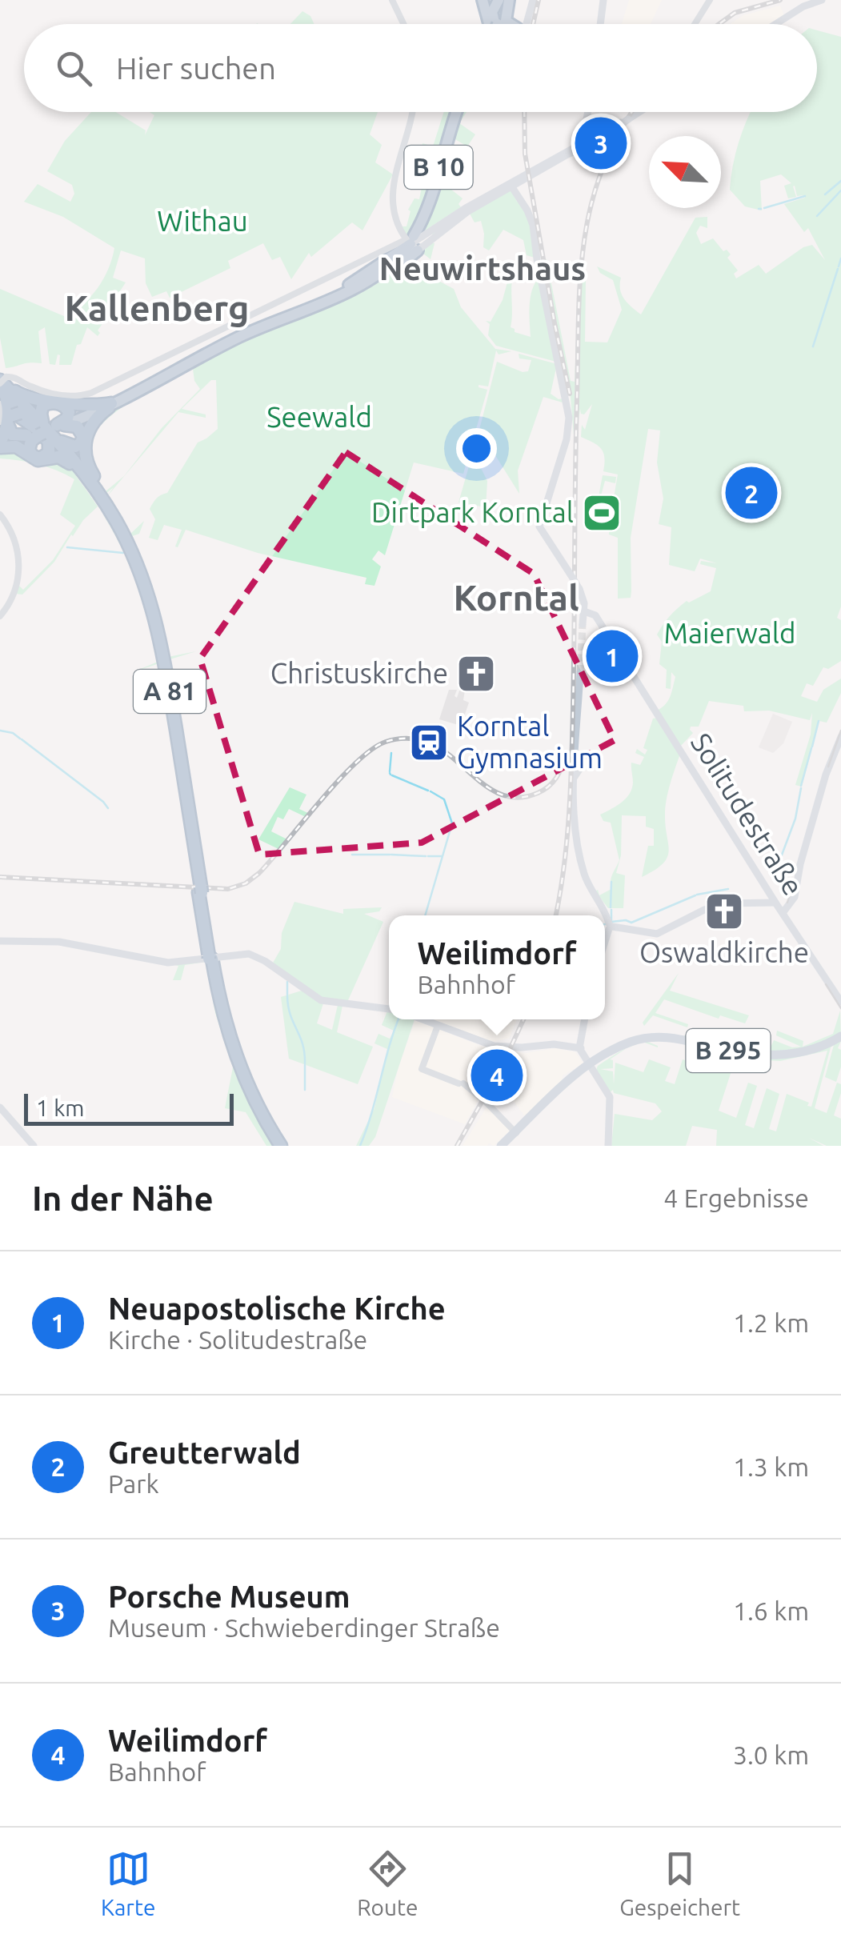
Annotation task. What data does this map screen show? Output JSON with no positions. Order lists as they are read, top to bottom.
{
  "streets": {
    "highway": ["B 10", "A 81"],
    "main road": ["Solitudestraße", "B 295"]
  },
  "districts": ["Neuwirtshaus", "Kallenberg", "Korntal"],
  "parks": ["Withau", "Seewald", "Maierwald"],
  "places": {
    "sports": ["Dirtpark Korntal"],
    "church": ["Christuskirche", "Oswaldkirche"],
    "station": ["Korntal Gymnasium"]
  },
  "scale_bar": "1 km",
  "north": "top left",
  "page": {
    "search": "Hier suchen",
    "pins": [
      "3",
      "2",
      "1",
      "4"
    ],
    "popup": ["Weilimdorf", "Bahnhof"],
    "scale": "1 km",
    "heading": ["In der Nähe", "4 Ergebnisse"],
    "list": [
      {
        "mark": "1",
        "name": "Neuapostolische Kirche",
        "note": "Kirche · Solitudestraße",
        "value": "1.2 km"
      },
      {
        "mark": "2",
        "name": "Greutterwald",
        "note": "Park",
        "value": "1.3 km"
      },
      {
        "mark": "3",
        "name": "Porsche Museum",
        "note": "Museum · Schwieberdinger Straße",
        "value": "1.6 km"
      },
      {
        "mark": "4",
        "name": "Weilimdorf",
        "note": "Bahnhof",
        "value": "3.0 km"
      }
    ],
    "nav": ["Karte", "Route", "Gespeichert"]
  }
}
